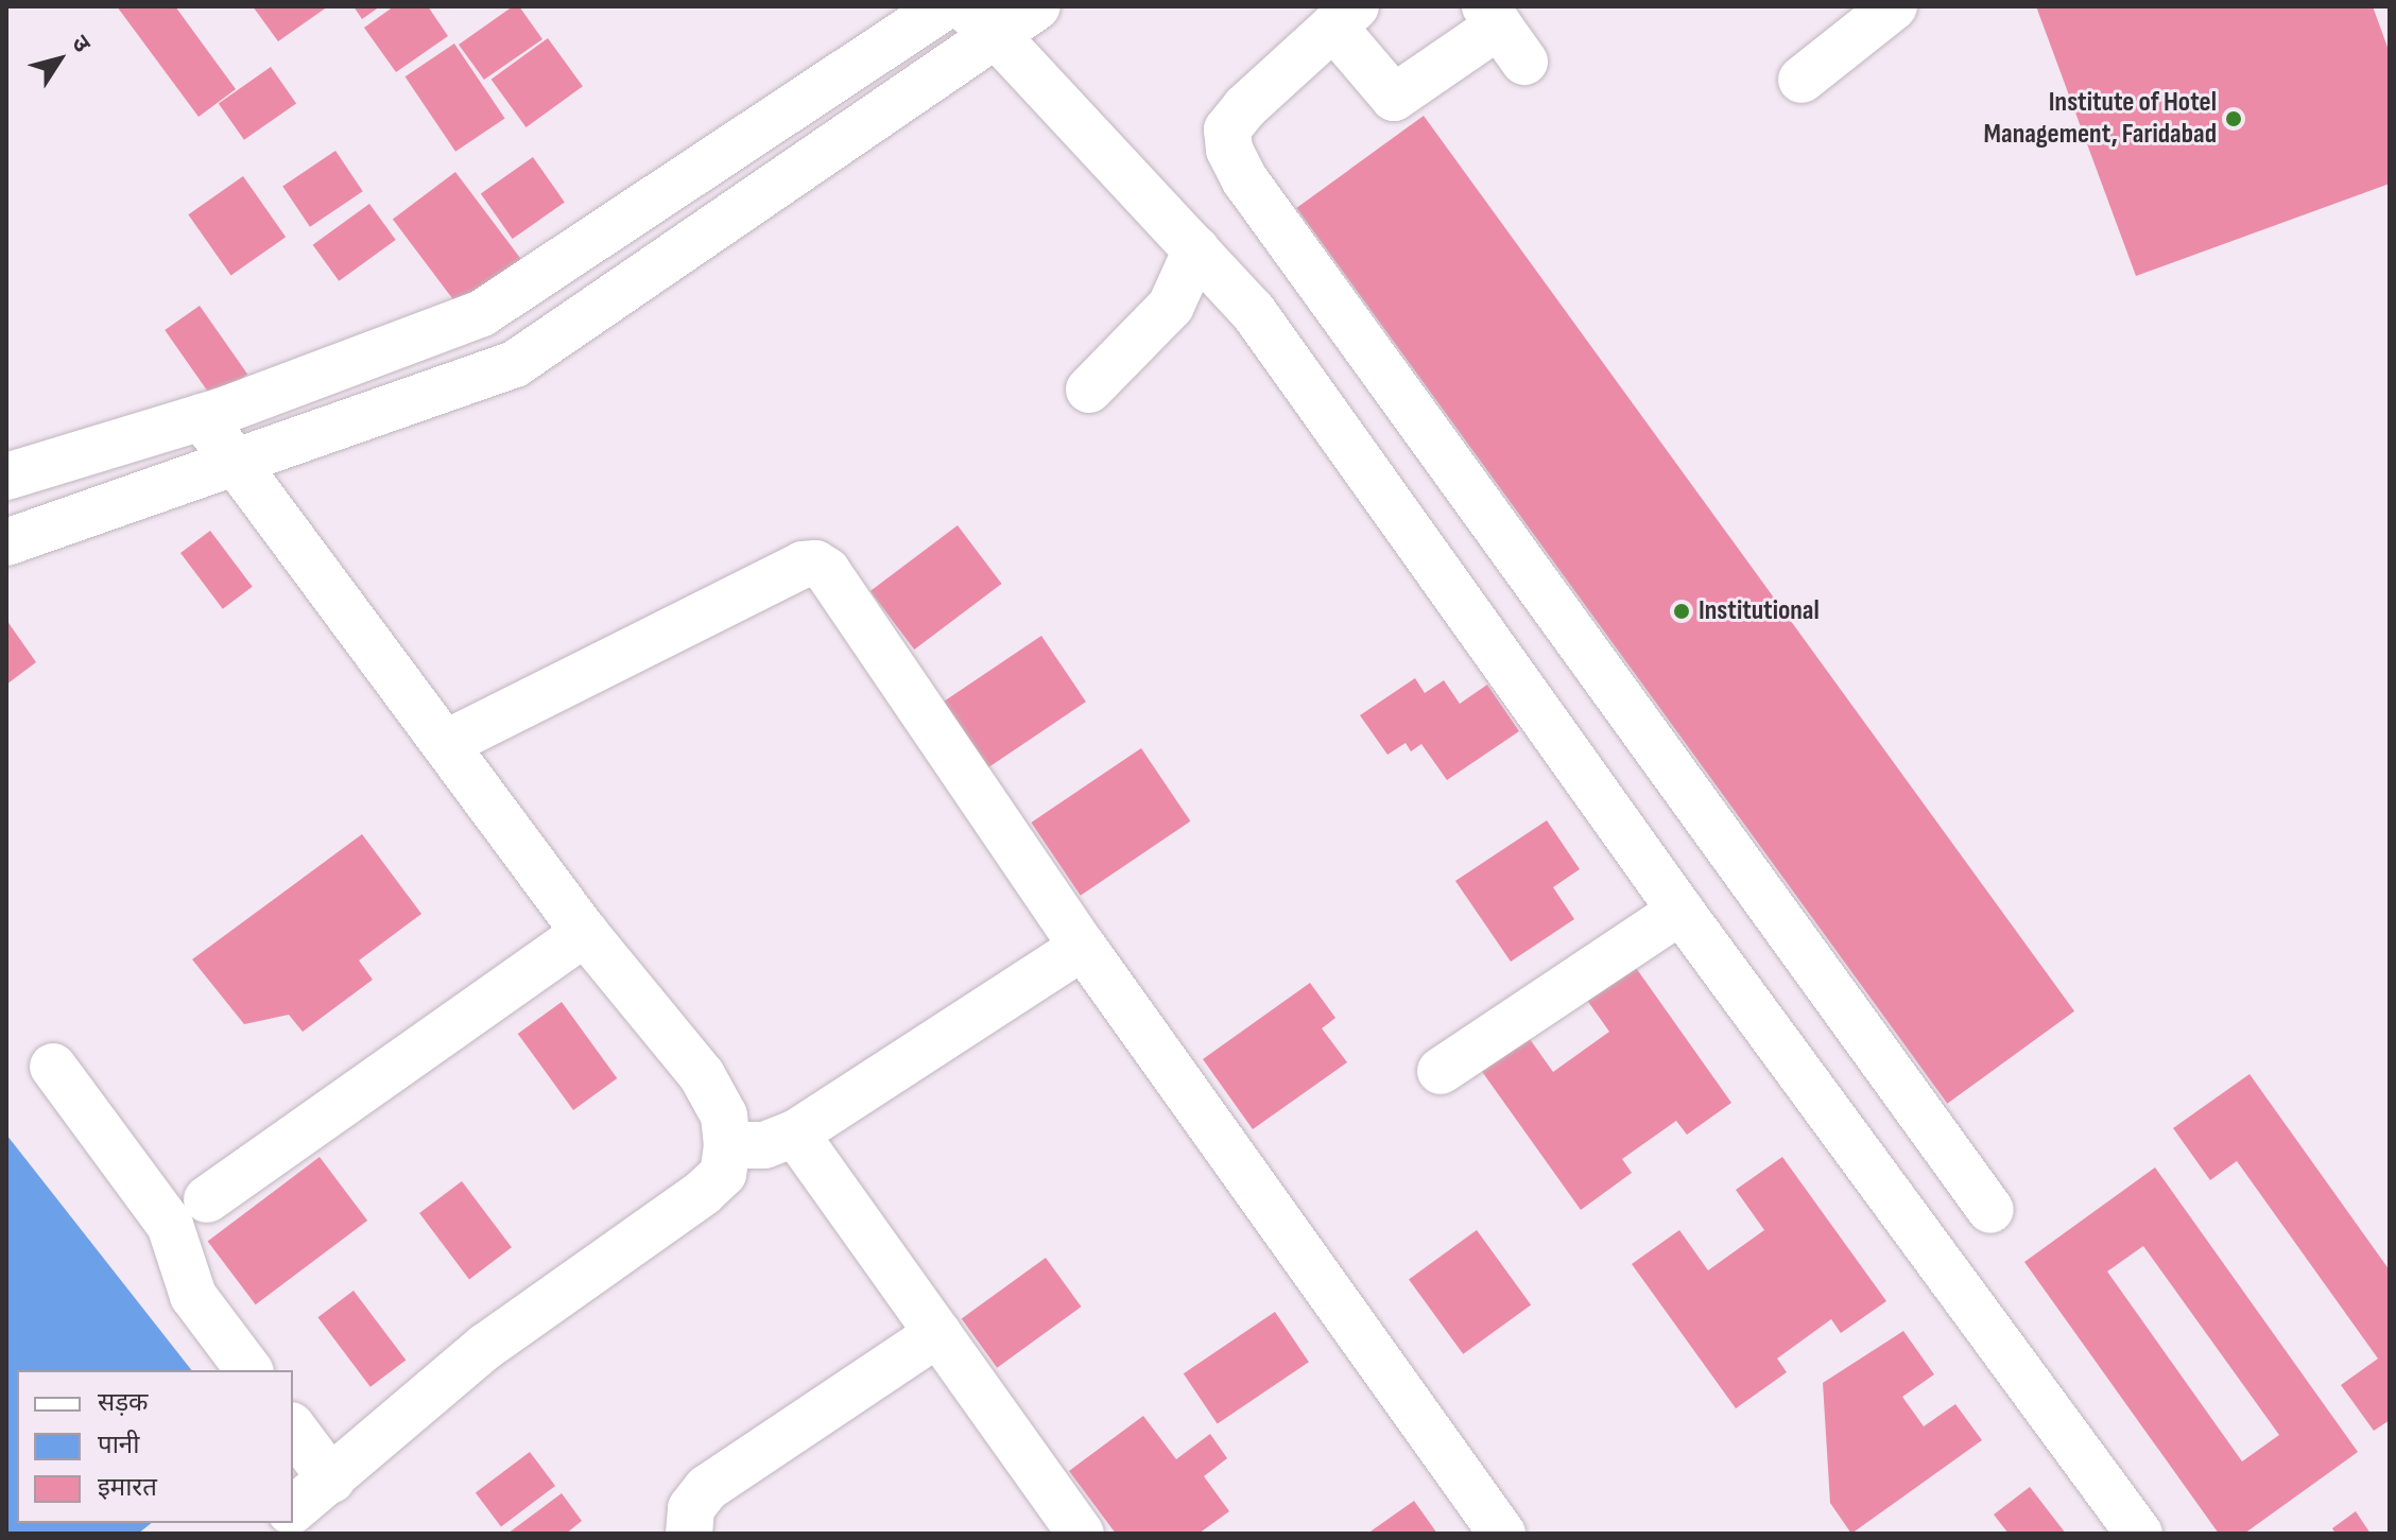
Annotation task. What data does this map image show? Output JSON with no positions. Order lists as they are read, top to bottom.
{
  "places": ["Institute of Hotel Management, Faridabad", "Institutional"],
  "legend": ["सड़क", "पानी", "इमारत"],
  "north": "top right"
}
